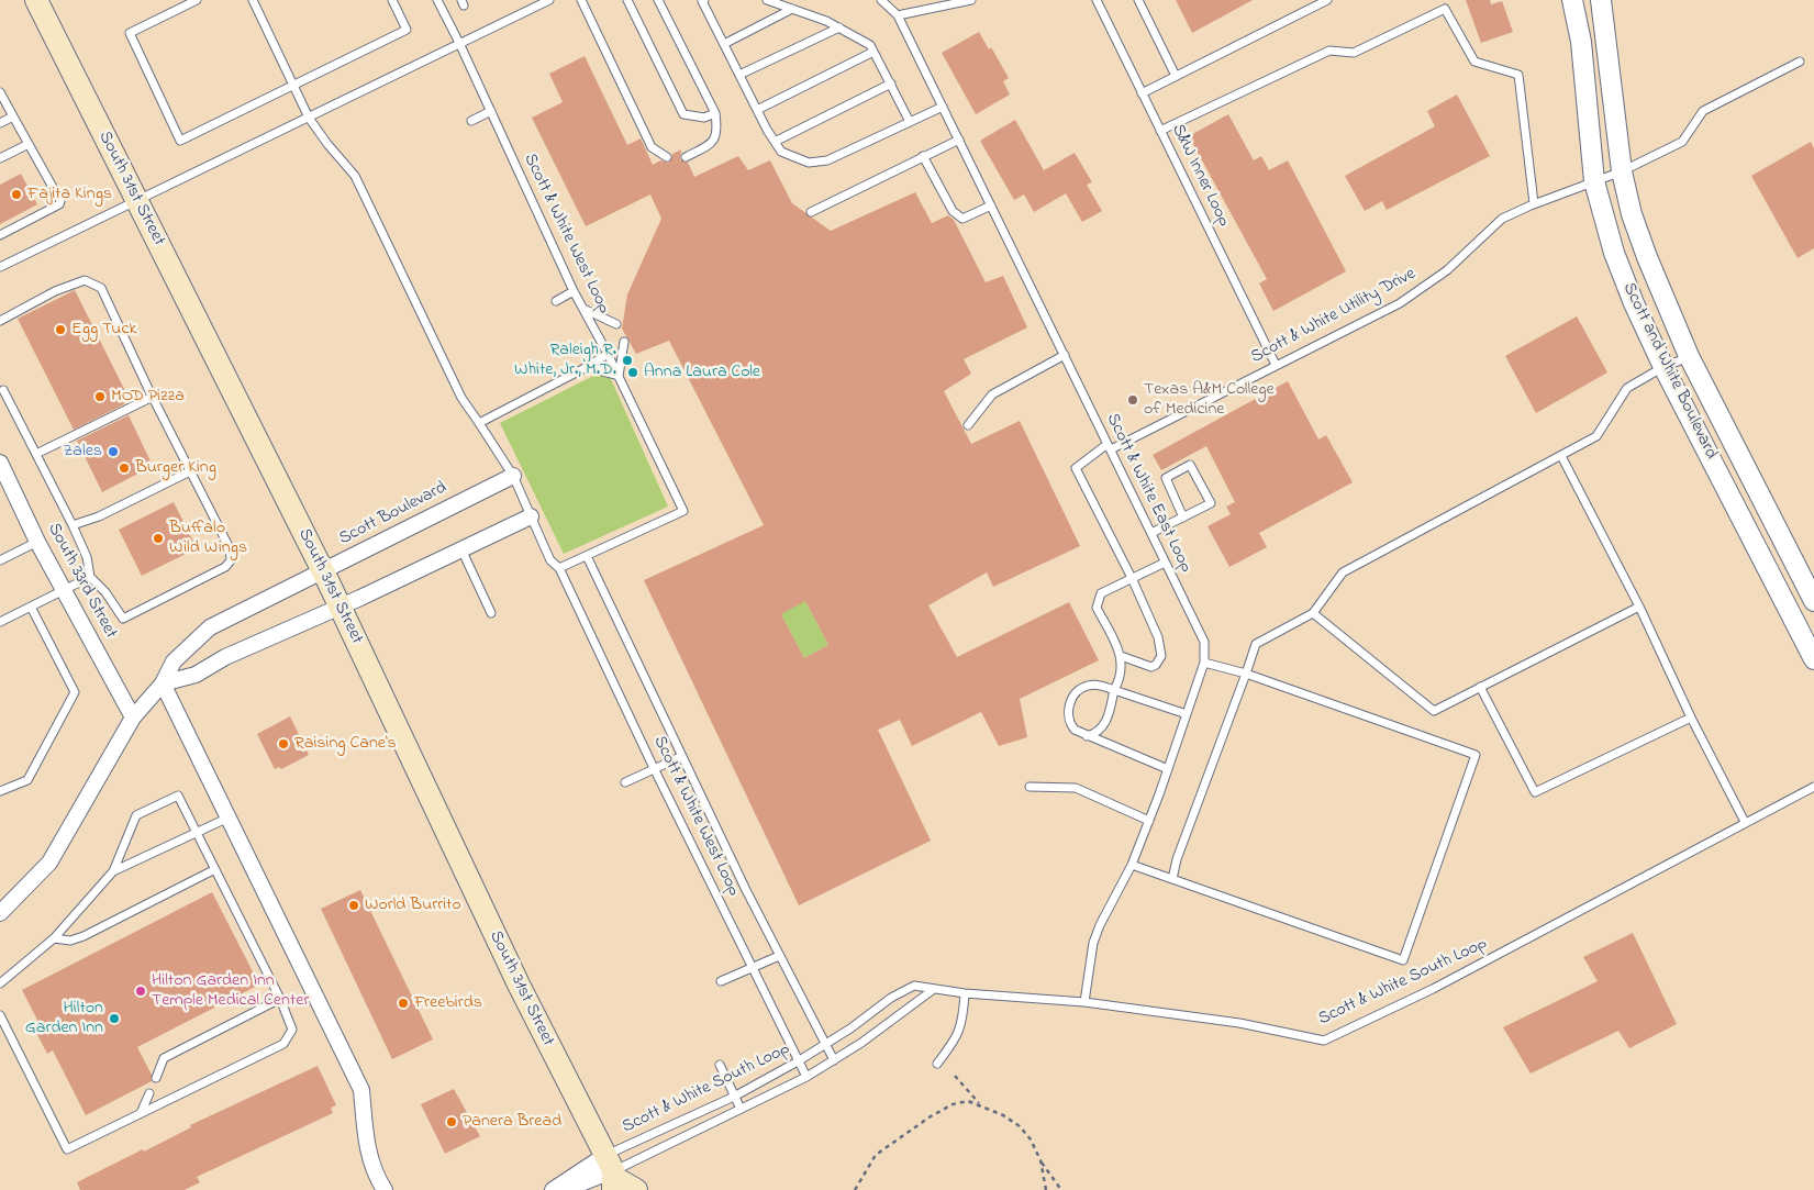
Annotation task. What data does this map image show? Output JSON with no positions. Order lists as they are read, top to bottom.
{
  "streets": {
    "main road": ["South 31st Street"],
    "street": ["Scott and White Boulevard", "Scott Boulevard", "South 33rd Street"],
    "lane": [
      "S&W Inner Loop",
      "Scott & White West Loop",
      "Scott & White Utility Drive",
      "Scott & White East Loop",
      "Scott & White South Loop"
    ]
  },
  "crossings": [
    ["S&W Inner Loop", "Scott & White Utility Drive"],
    ["South 31st Street", "Scott Boulevard"],
    ["South 31st Street", "Scott & White South Loop"],
    ["Scott & White West Loop", "Scott Boulevard"],
    ["Scott & White West Loop", "Scott & White South Loop"],
    ["Scott & White Utility Drive", "Scott and White Boulevard"],
    ["Scott & White Utility Drive", "Scott & White East Loop"],
    ["Scott & White East Loop", "Scott & White South Loop"],
    ["Scott Boulevard", "South 33rd Street"]
  ],
  "places": [
    "Fajita Kings",
    "Egg Tuck",
    "Raleigh R. White, Jr., M.D.",
    "Anna Laura Cole",
    "MOD Pizza",
    "Texas A&M College of Medicine",
    "Zales",
    "Burger King",
    "Buffalo Wild Wings",
    "Raising Cane's",
    "World Burrito",
    "Hilton Garden Inn Temple Medical Center",
    "Freebirds",
    "Hilton Garden Inn",
    "Panera Bread"
  ]
}
